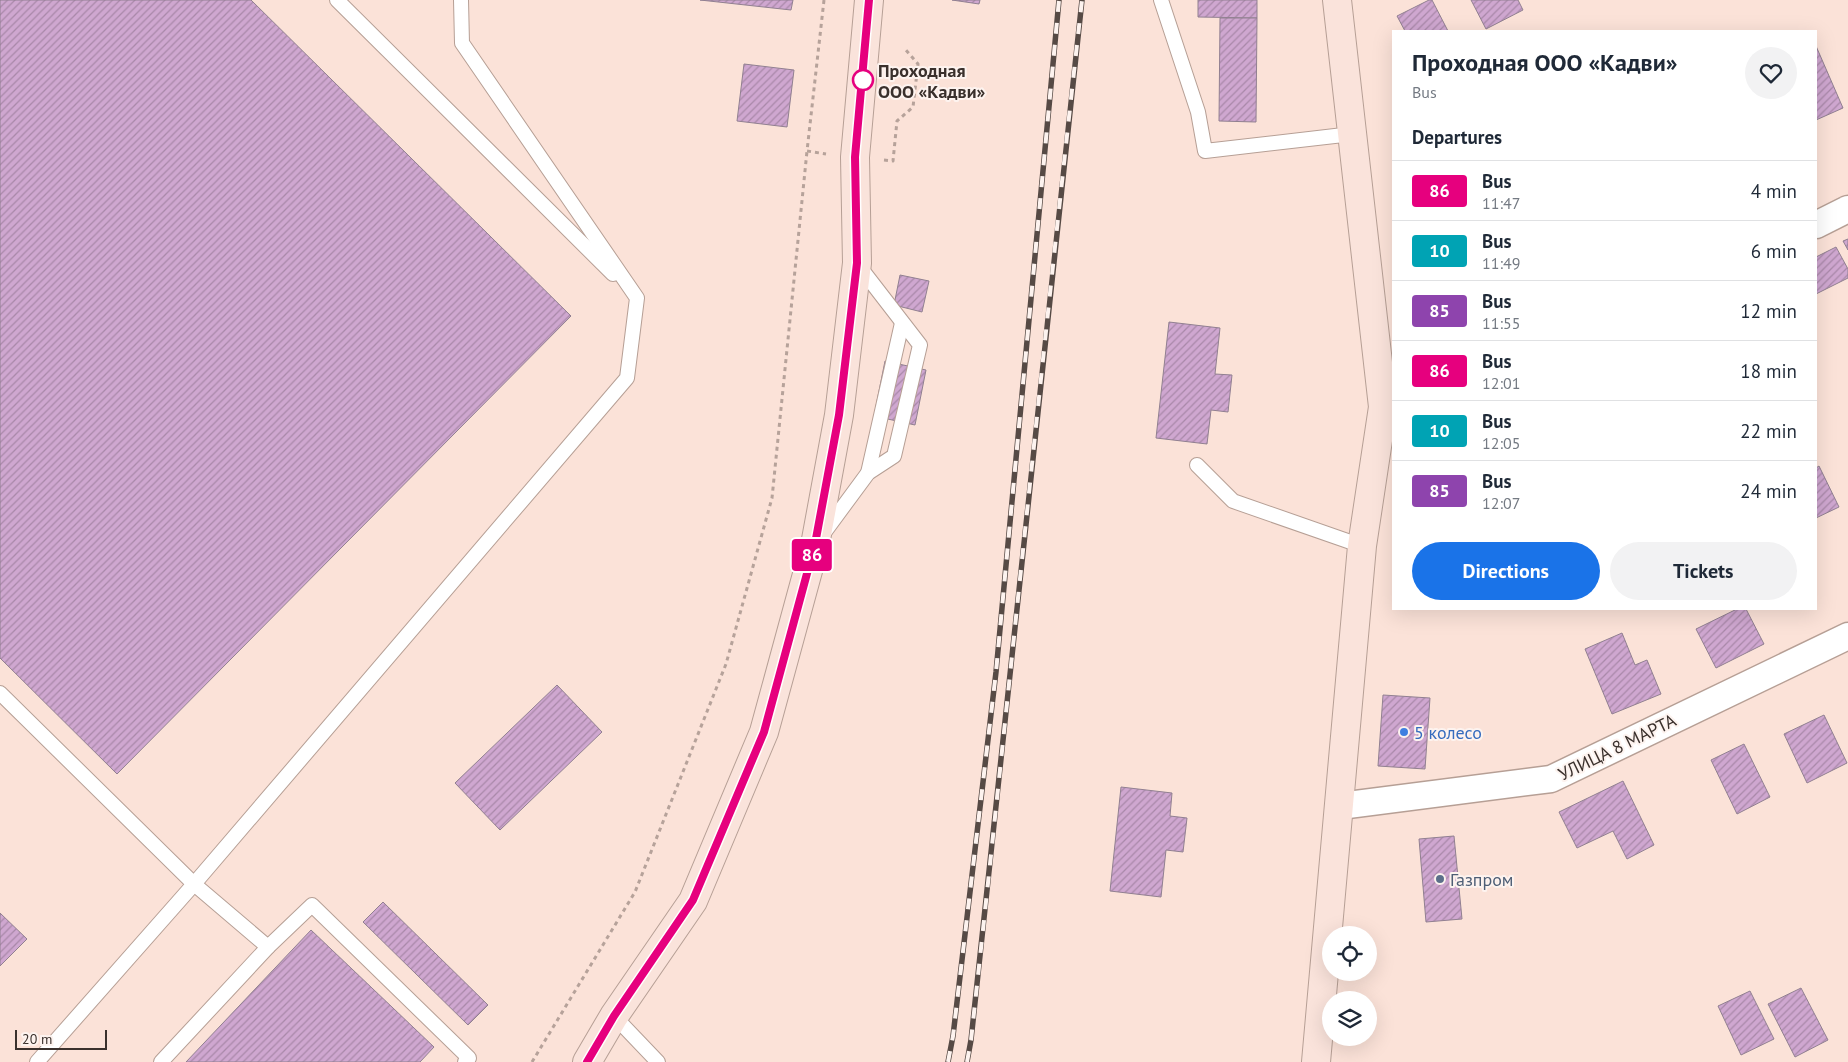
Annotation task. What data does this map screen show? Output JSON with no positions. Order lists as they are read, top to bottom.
{
  "streets": {
    "street": ["УЛИЦА 8 МАРТА"]
  },
  "places": ["Проходная ООО «Кадви»", "5 колесо", "Газпром"],
  "lines": ["bus line 86"],
  "scale_bar": "20 m",
  "page": {
    "on_map": "86",
    "heading": [
      ["Проходная ООО «Кадви»", "Bus"],
      "Departures"
    ],
    "list": [
      {
        "mark": "86",
        "name": "Bus",
        "note": "11:47",
        "value": "4 min"
      },
      {
        "mark": "10",
        "name": "Bus",
        "note": "11:49",
        "value": "6 min"
      },
      {
        "mark": "85",
        "name": "Bus",
        "note": "11:55",
        "value": "12 min"
      },
      {
        "mark": "86",
        "name": "Bus",
        "note": "12:01",
        "value": "18 min"
      },
      {
        "mark": "10",
        "name": "Bus",
        "note": "12:05",
        "value": "22 min"
      },
      {
        "mark": "85",
        "name": "Bus",
        "note": "12:07",
        "value": "24 min"
      }
    ],
    "buttons": ["Directions", "Tickets"],
    "scale": "20 m"
  }
}
